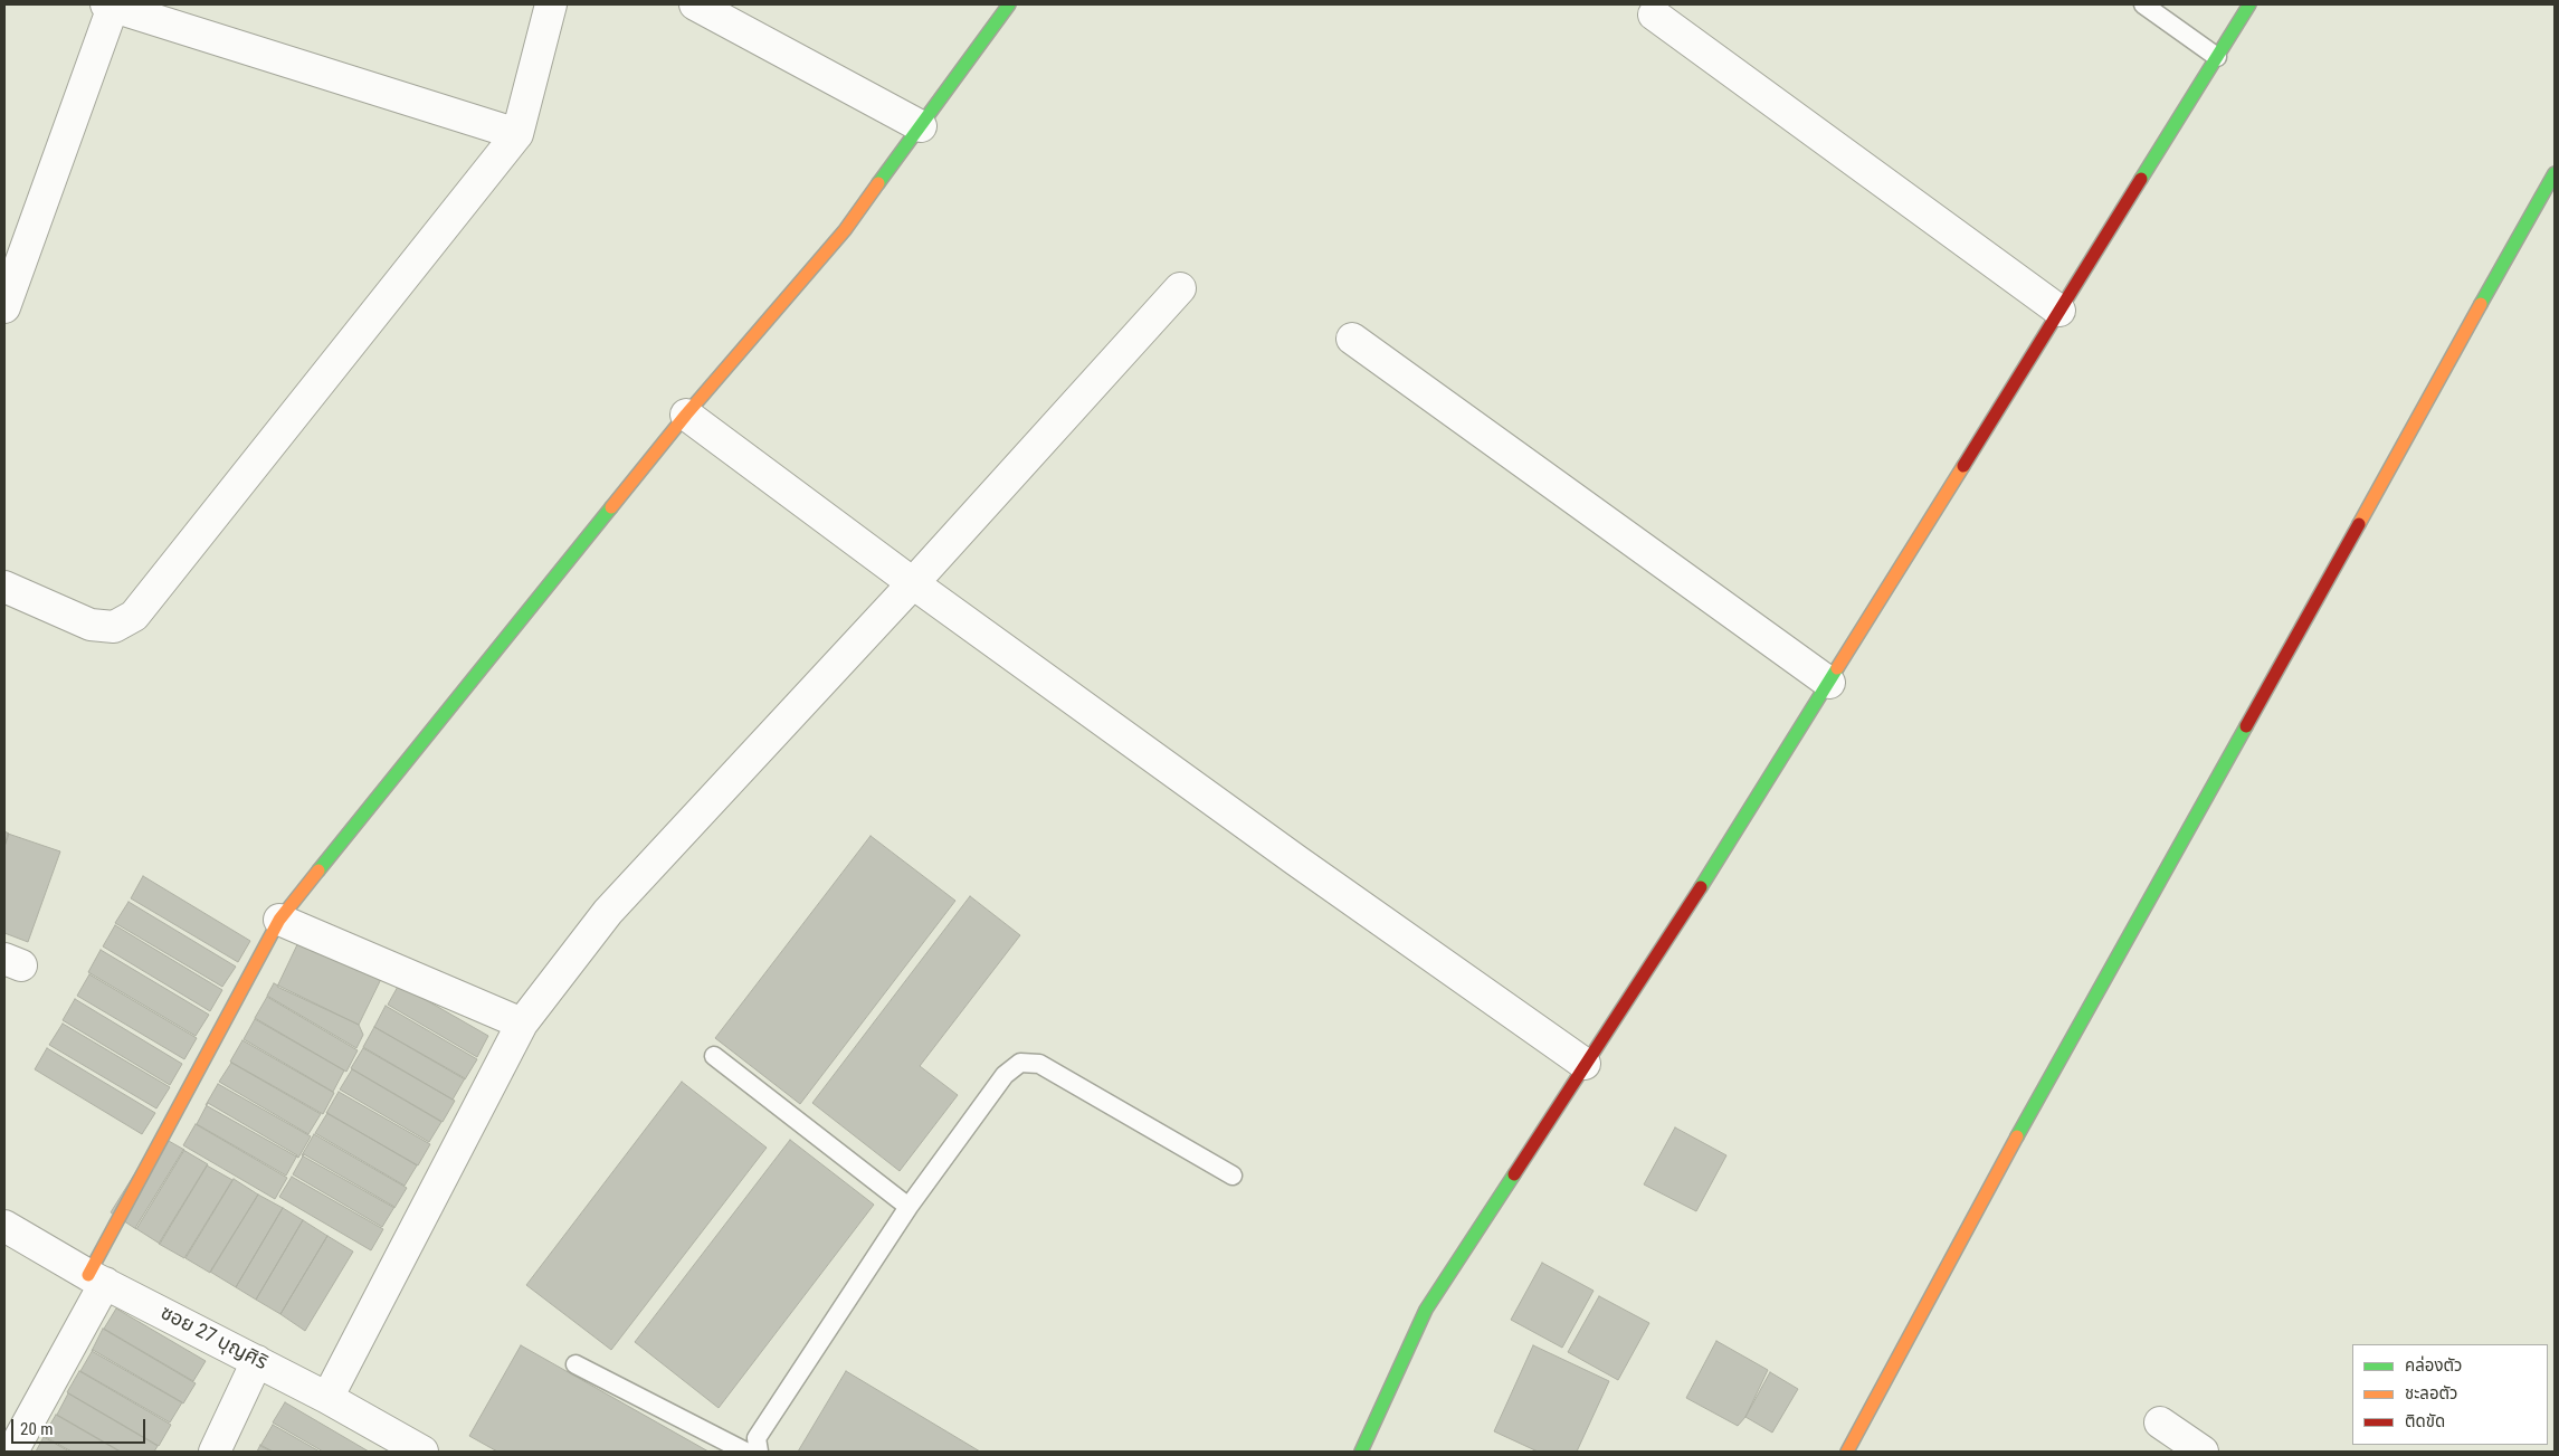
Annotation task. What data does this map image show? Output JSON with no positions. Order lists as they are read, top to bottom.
{
  "streets": {
    "street": ["ซอย 27 บุญศิริ"]
  },
  "legend": ["คล่องตัว", "ชะลอตัว", "ติดขัด"],
  "scale_bar": "20 m"
}
